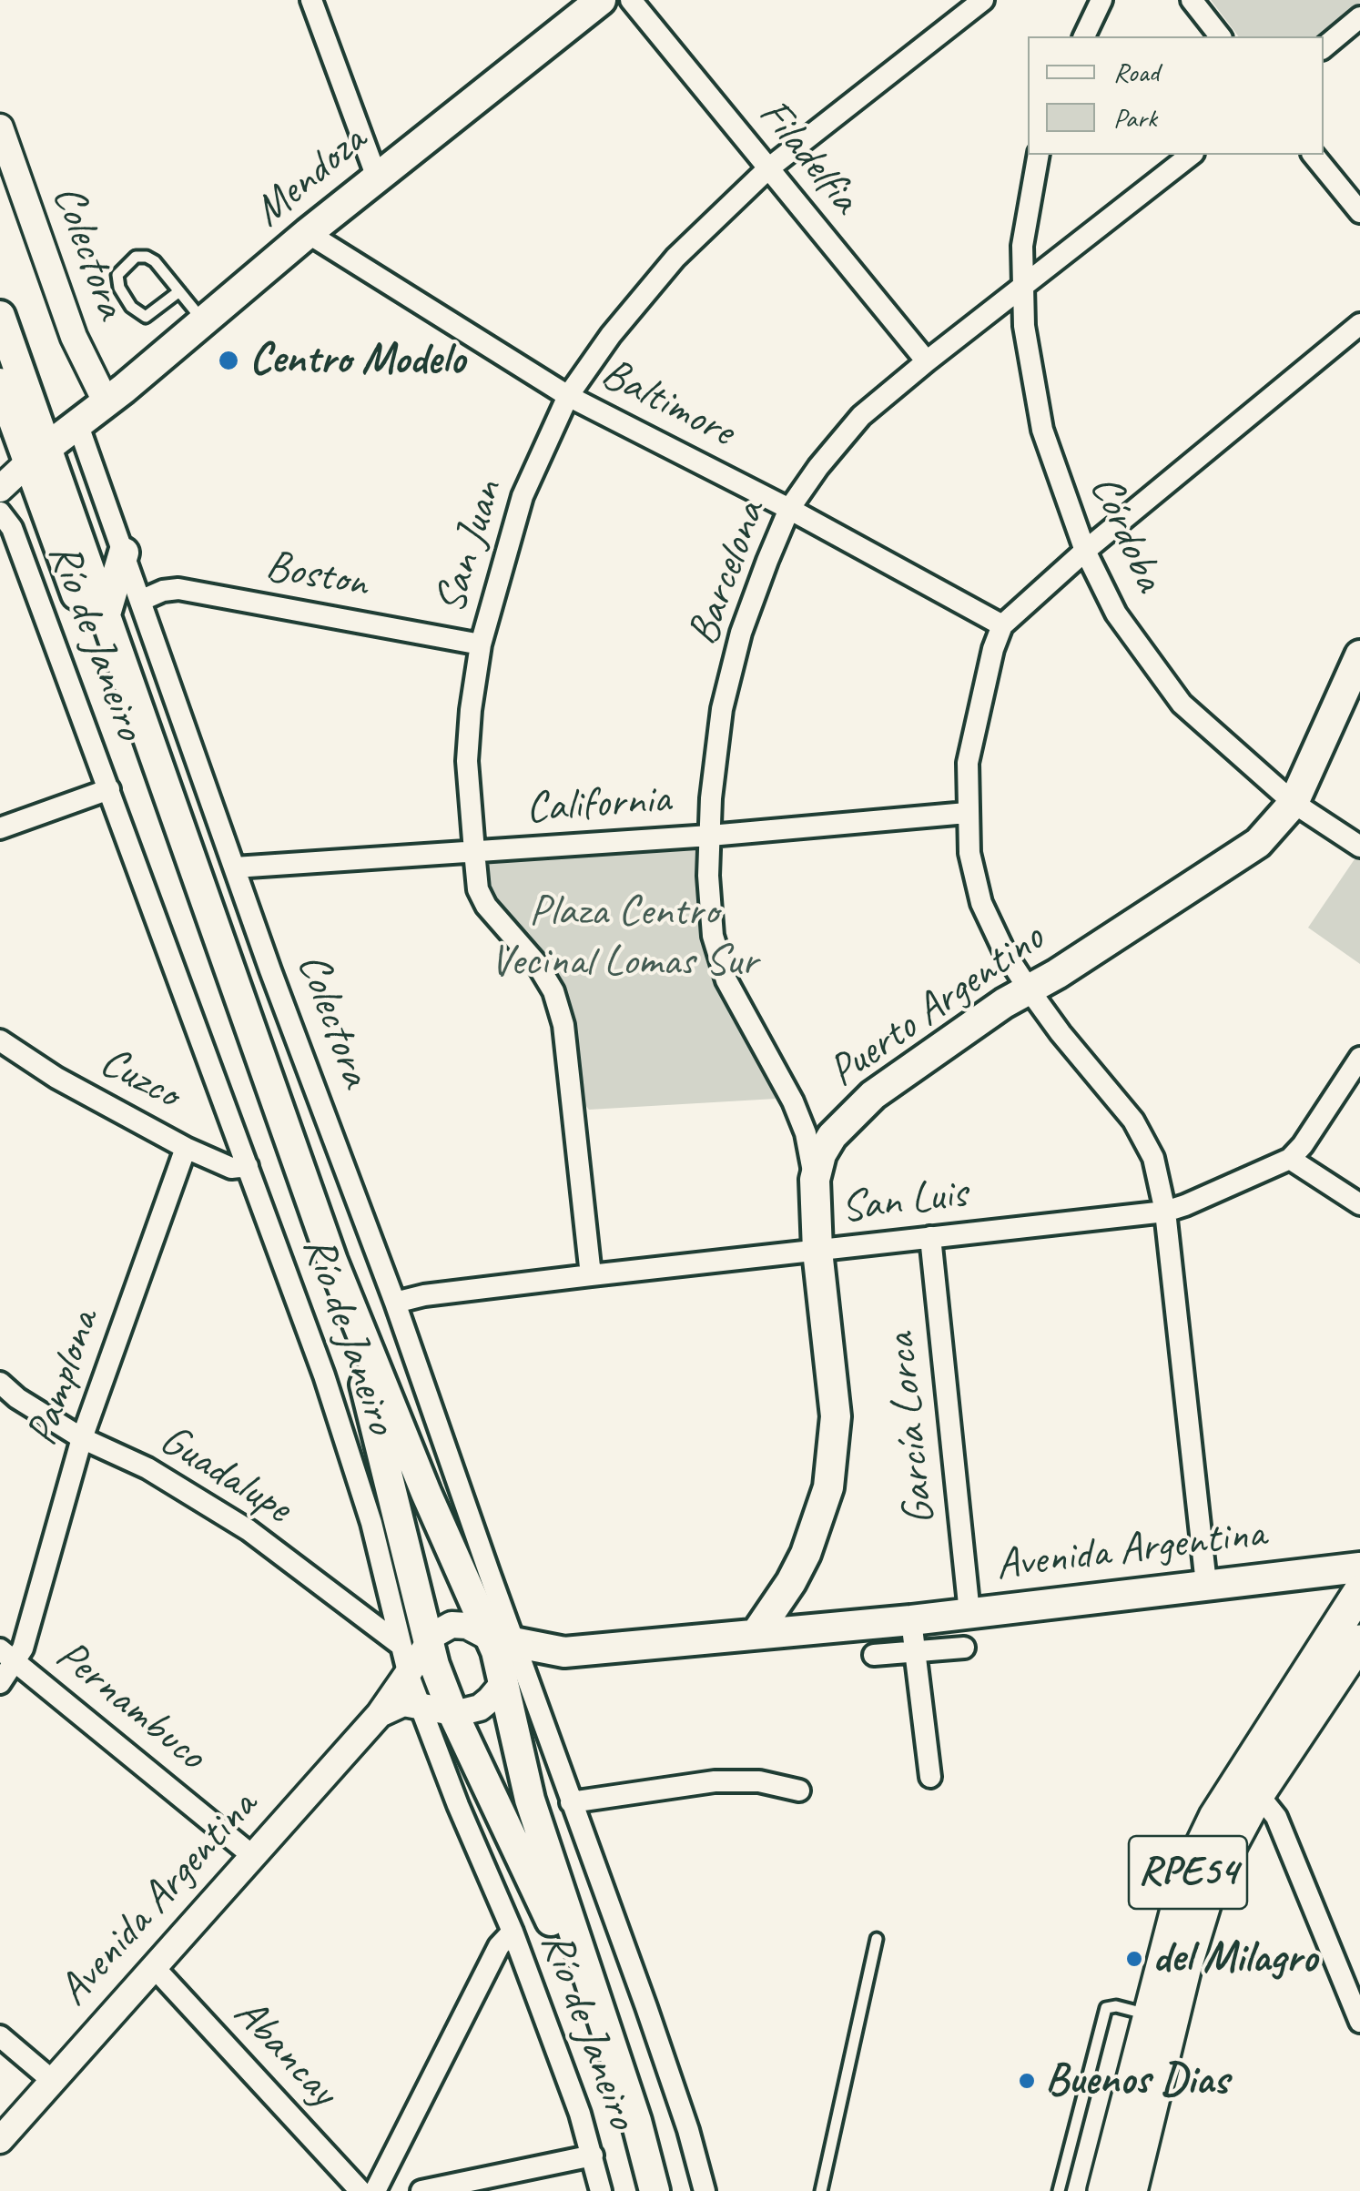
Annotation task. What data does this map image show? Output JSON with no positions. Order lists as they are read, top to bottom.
{
  "streets": {
    "main road": [
      "Mendoza",
      "Puerto Argentino",
      "Avenida Argentina",
      "RPE54"
    ],
    "street": [
      "Filadelfia",
      "Colectora",
      "Baltimore",
      "Córdoba",
      "San Juan",
      "Barcelona",
      "Boston",
      "Río de Janeiro",
      "California",
      "Cuzco",
      "San Luis",
      "Pamplona",
      "García Lorca",
      "Guadalupe",
      "Pernambuco",
      "Abancay"
    ]
  },
  "crossings": [
    ["Filadelfia", "San Juan"],
    ["Filadelfia", "Barcelona"],
    ["Mendoza", "Colectora"],
    ["Mendoza", "Baltimore"],
    ["Colectora", "Boston"],
    ["Colectora", "Río de Janeiro"],
    ["Colectora", "California"],
    ["Colectora", "San Luis"],
    ["Colectora", "Avenida Argentina"],
    ["Baltimore", "San Juan"],
    ["Baltimore", "Barcelona"],
    ["Córdoba", "Barcelona"],
    ["Córdoba", "Puerto Argentino"],
    ["San Juan", "Boston"],
    ["San Juan", "California"],
    ["San Juan", "San Luis"],
    ["Barcelona", "California"],
    ["Barcelona", "Puerto Argentino"],
    ["Río de Janeiro", "Cuzco"],
    ["Río de Janeiro", "Guadalupe"],
    ["Río de Janeiro", "Avenida Argentina"],
    ["Puerto Argentino", "San Luis"],
    ["Puerto Argentino", "Avenida Argentina"],
    ["Cuzco", "Pamplona"],
    ["San Luis", "García Lorca"],
    ["Pamplona", "Guadalupe"],
    ["Pamplona", "Pernambuco"],
    ["García Lorca", "Avenida Argentina"],
    ["Guadalupe", "Avenida Argentina"],
    ["Avenida Argentina", "Pernambuco"],
    ["Avenida Argentina", "Abancay"]
  ],
  "parks": ["Plaza Centro Vecinal Lomas Sur"],
  "places": ["Centro Modelo", "del Milagro", "Buenos Dias"],
  "legend": ["Road", "Park"]
}
